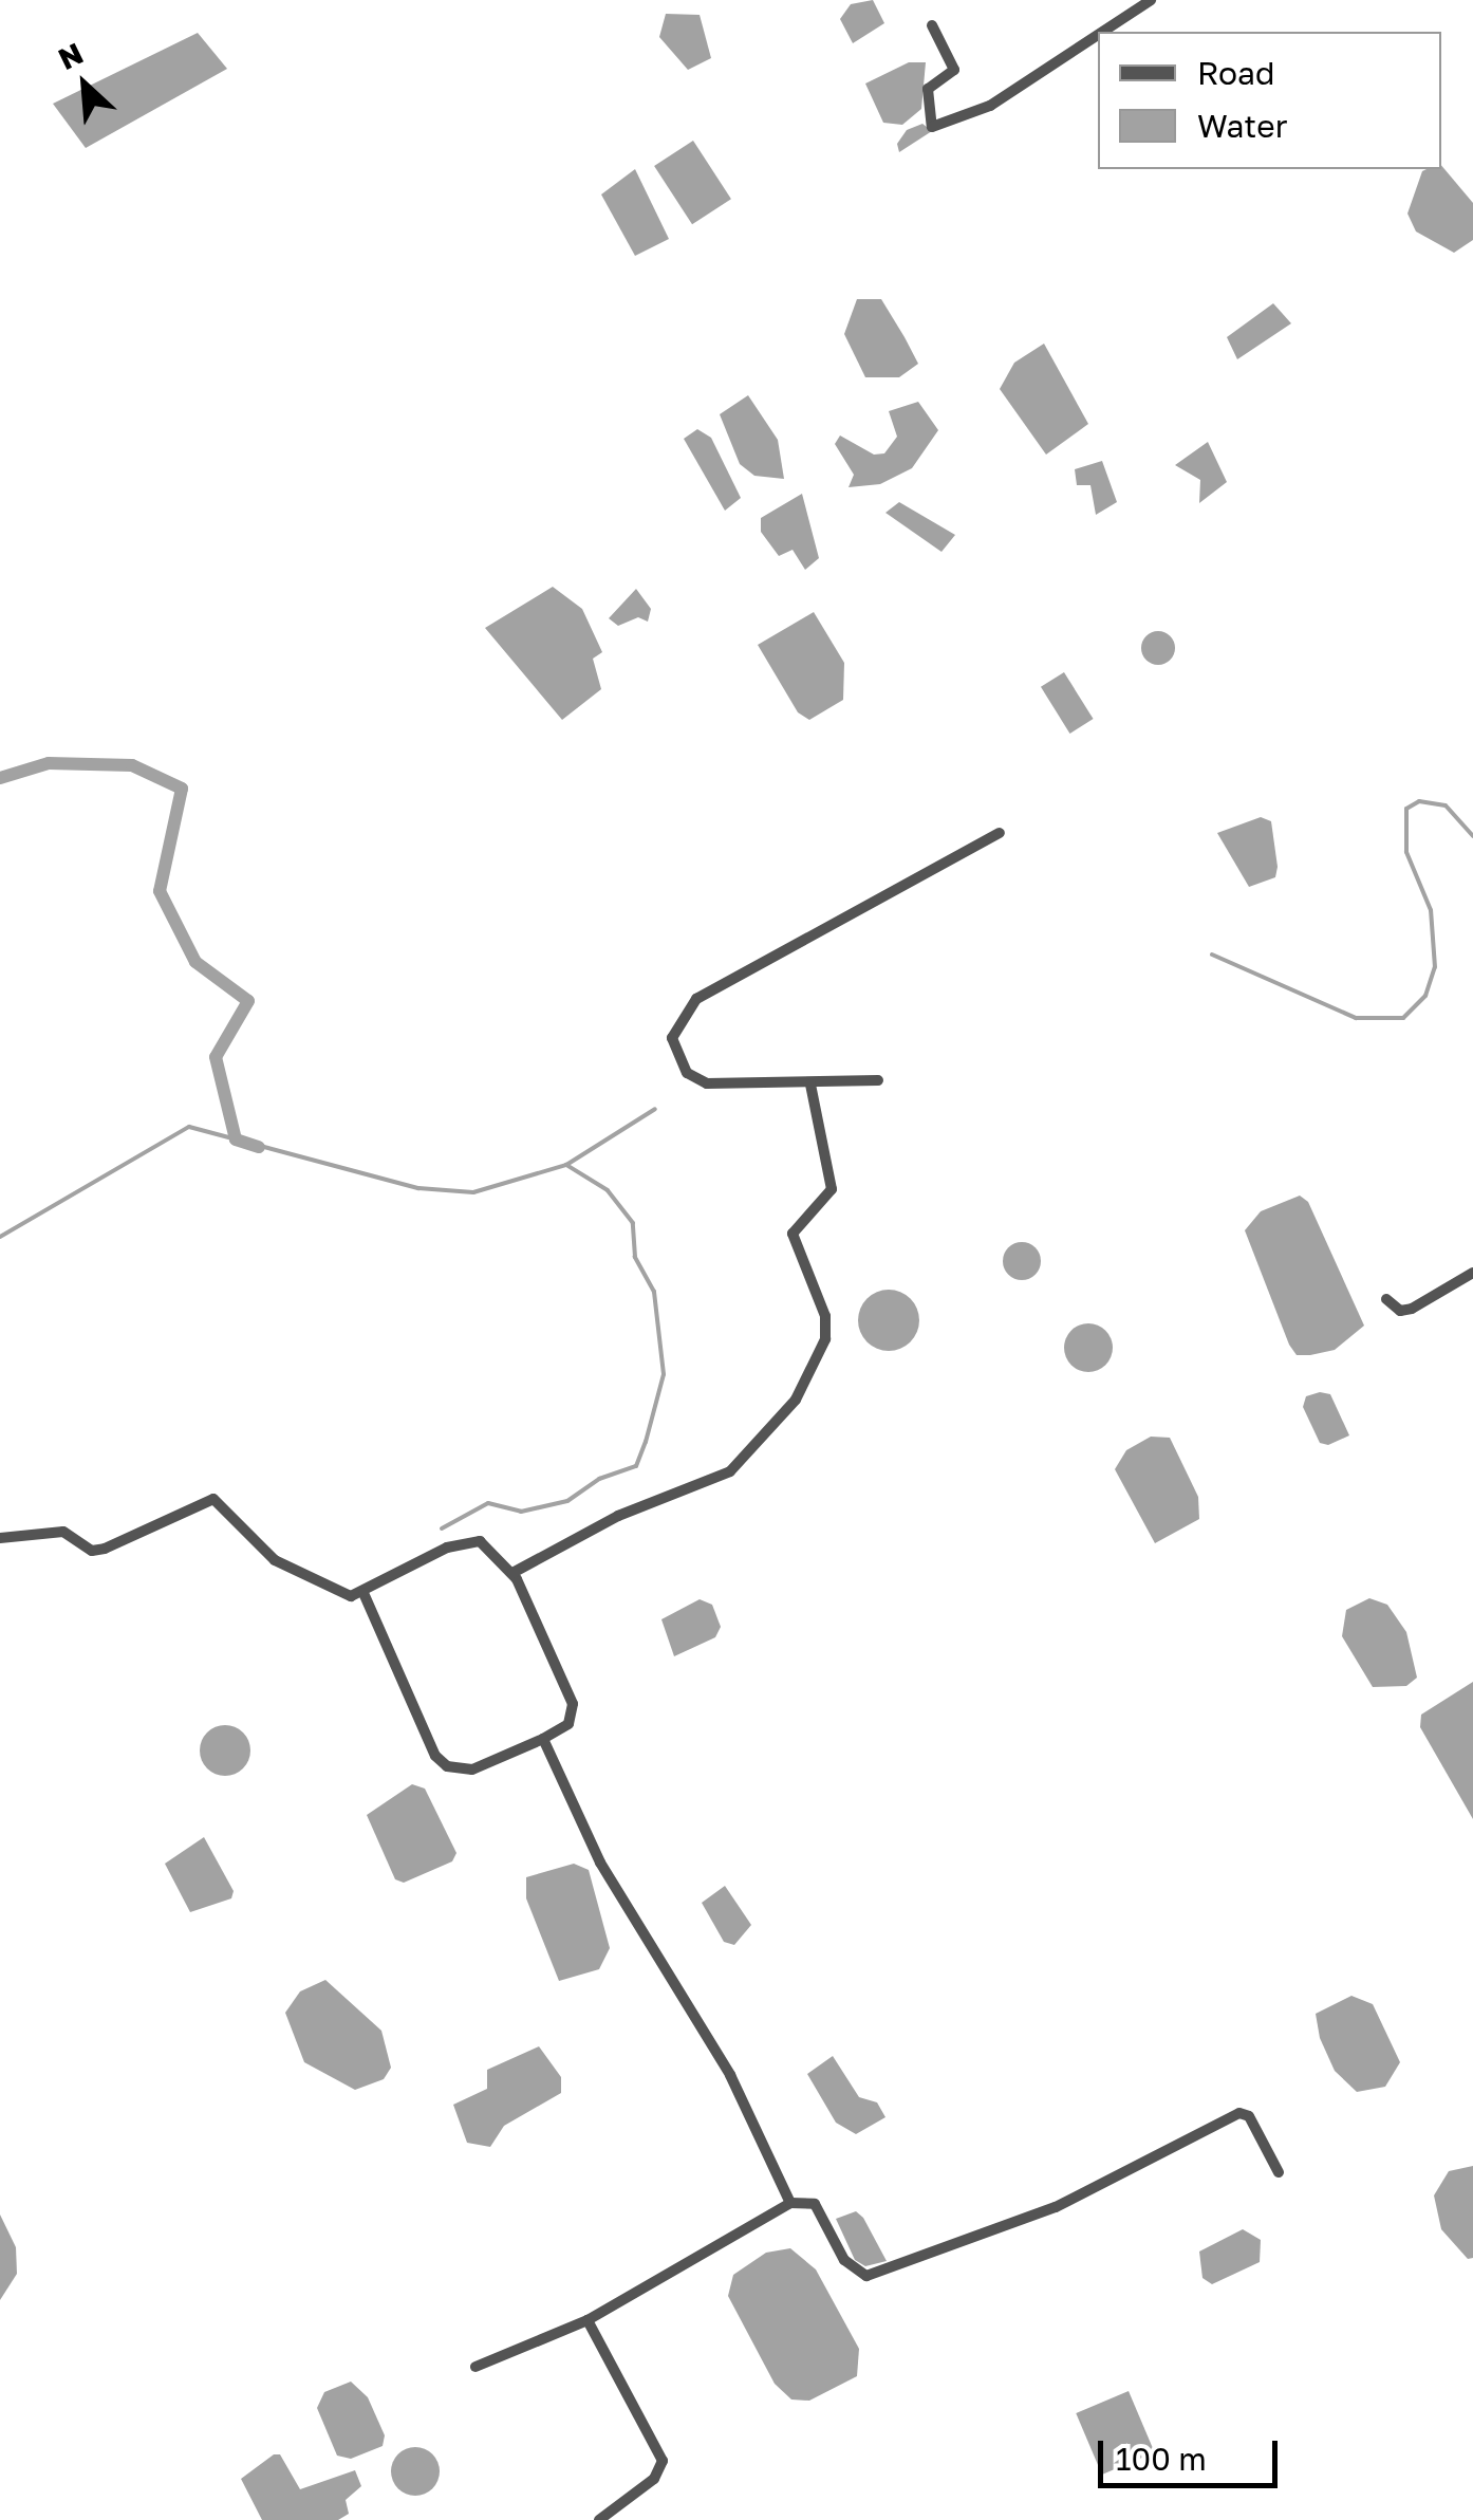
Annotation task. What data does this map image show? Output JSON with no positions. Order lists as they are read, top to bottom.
{
  "legend": ["Road", "Water"],
  "scale_bar": "100 m",
  "north": "top left"
}
